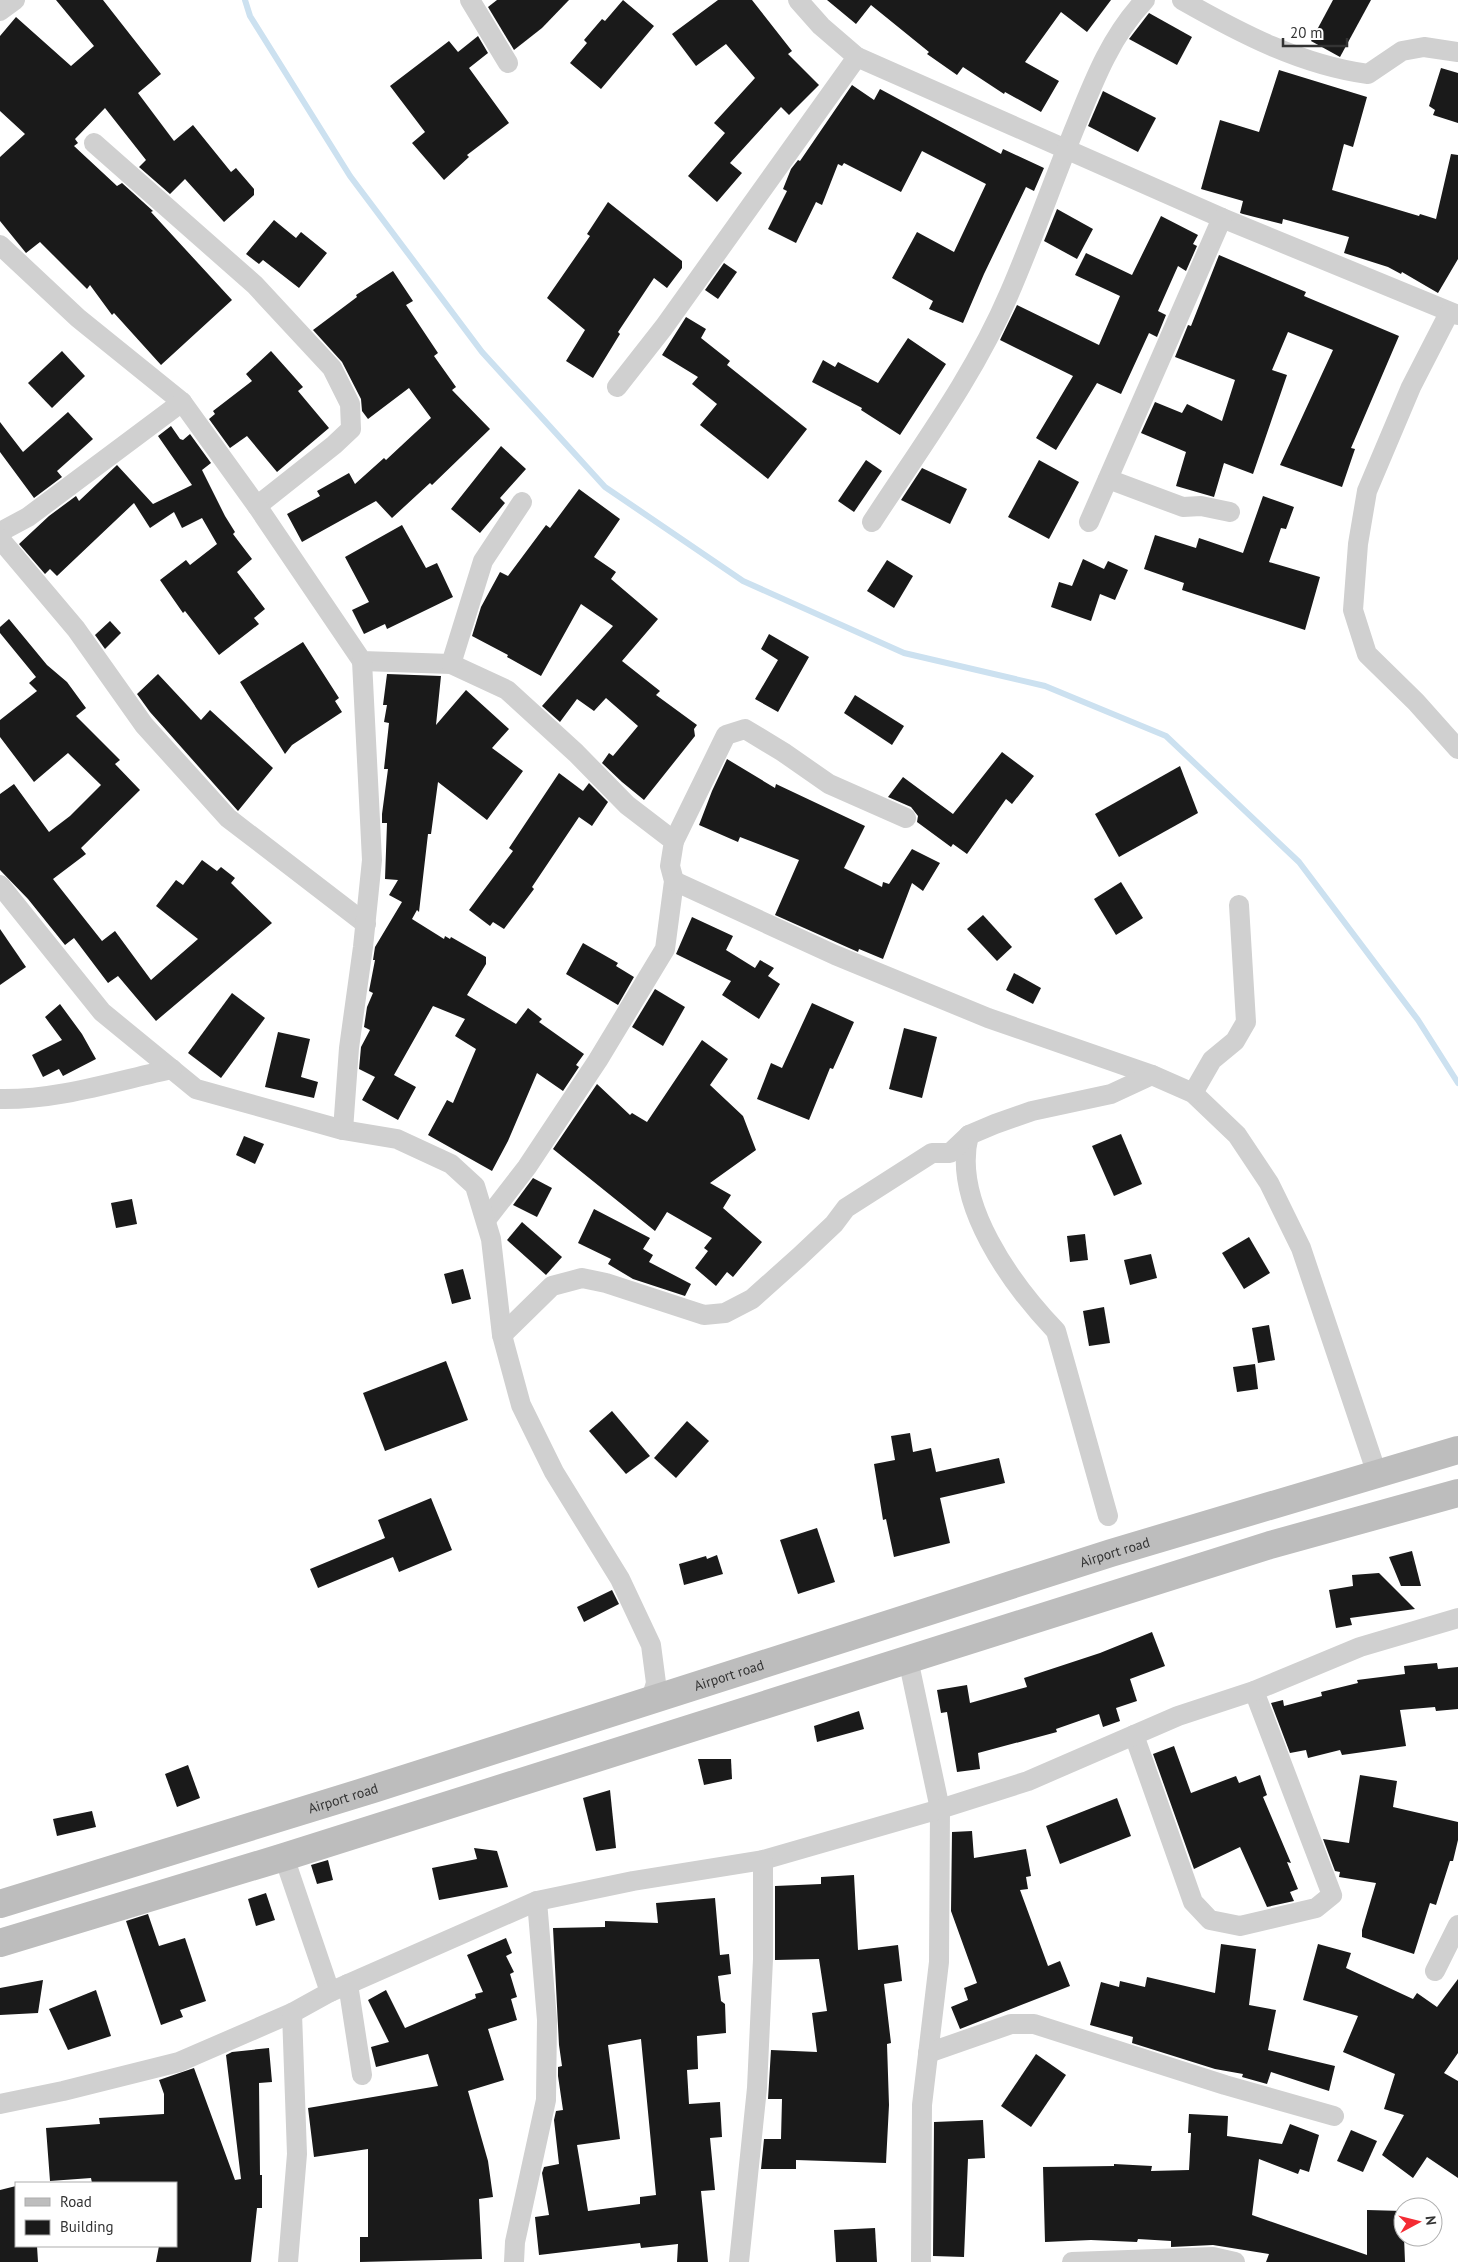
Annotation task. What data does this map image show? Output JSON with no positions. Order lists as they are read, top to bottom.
{
  "streets": {
    "main road": ["Airport road"]
  },
  "legend": ["Road", "Building"],
  "scale_bar": "20 m",
  "north": "right"
}
